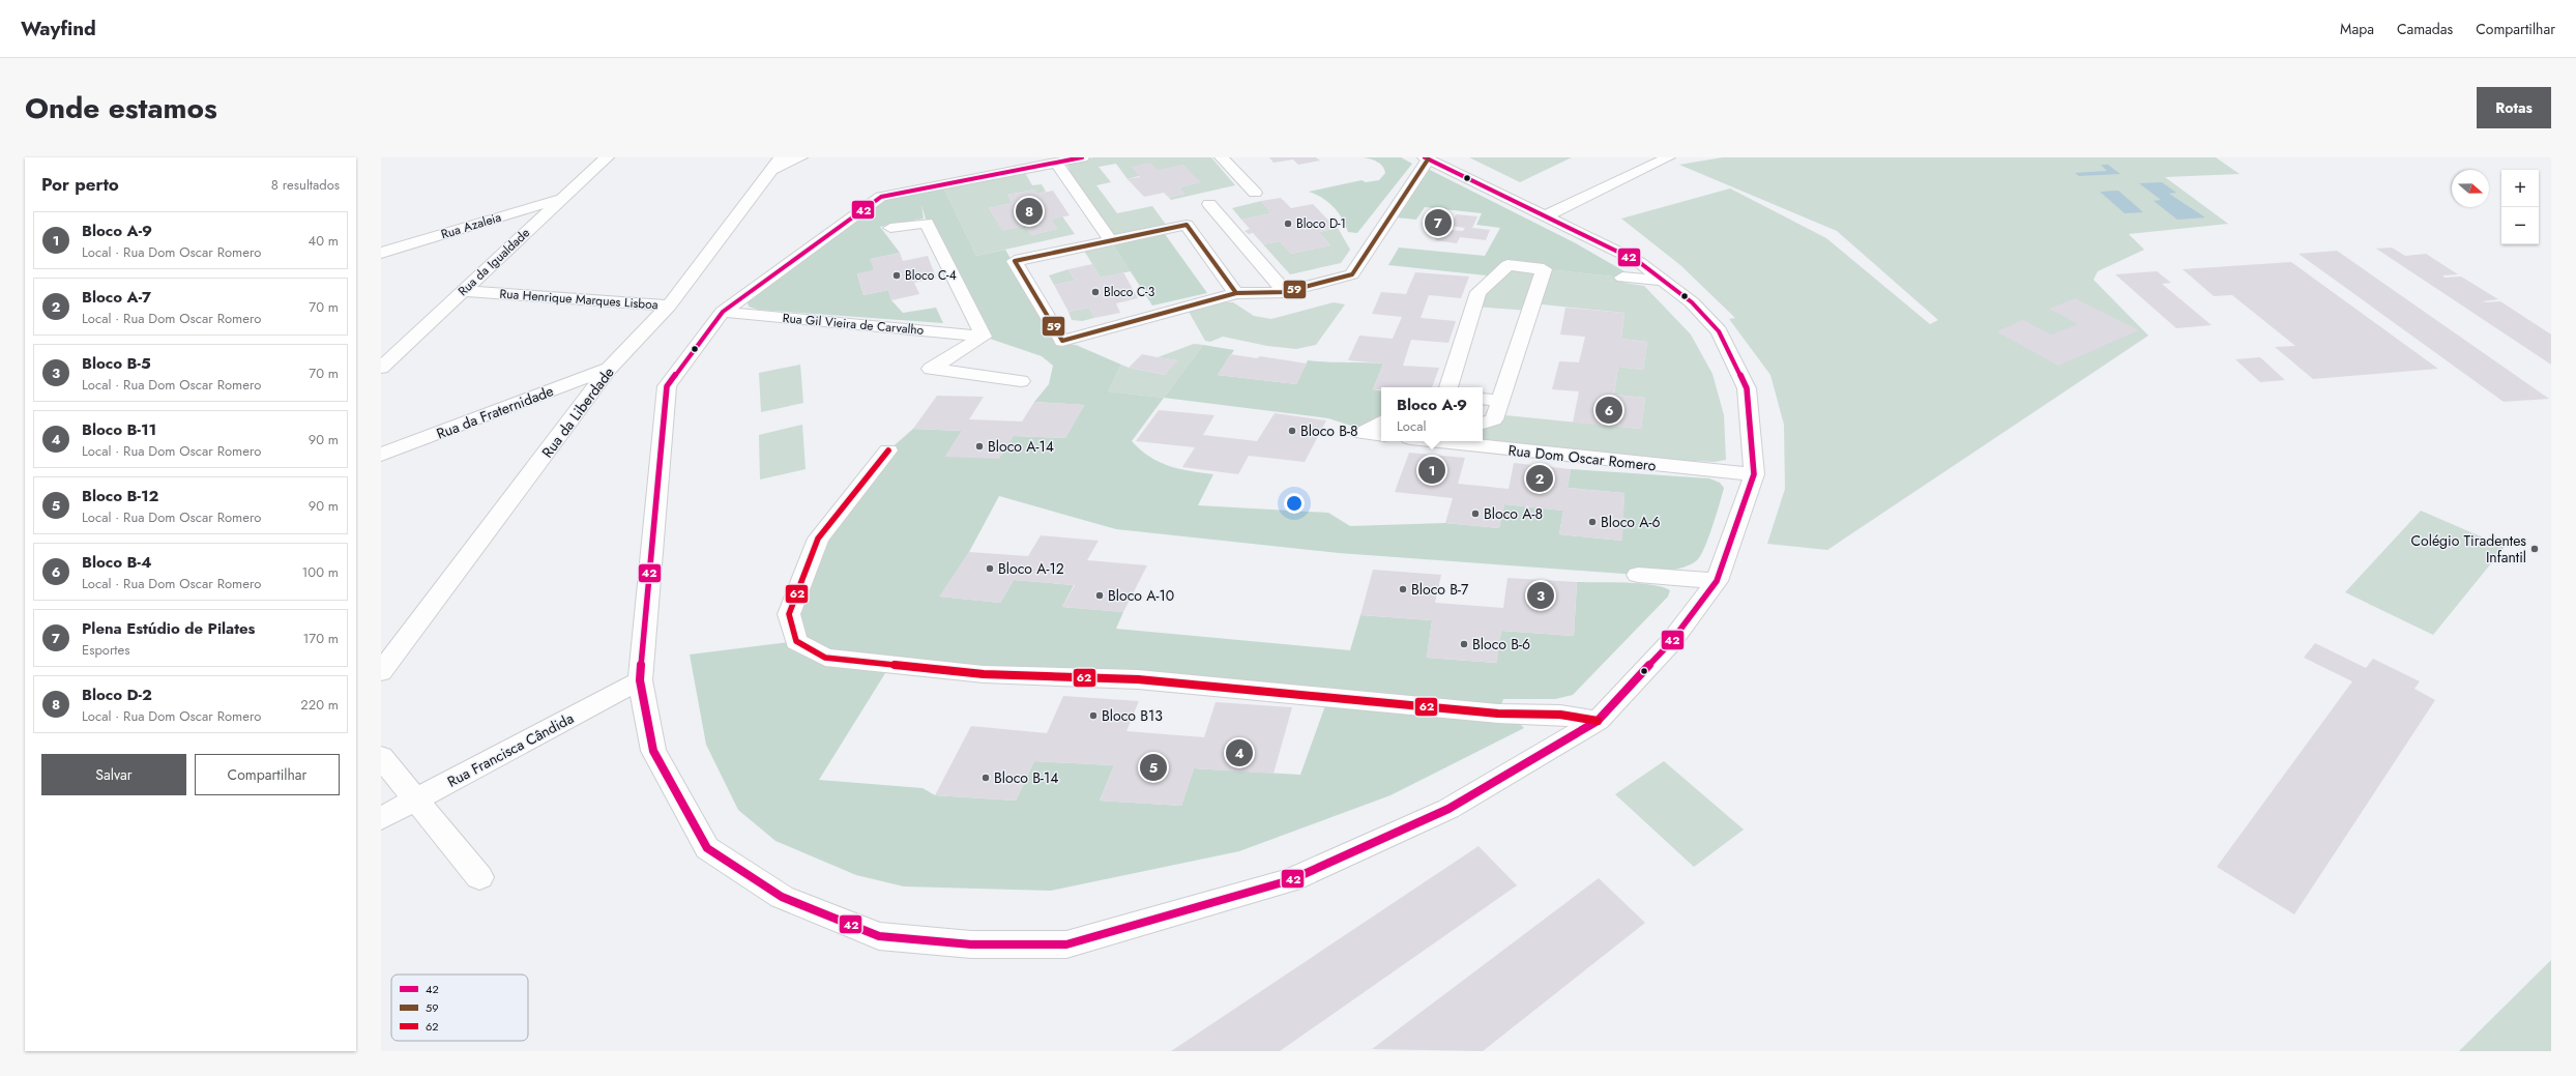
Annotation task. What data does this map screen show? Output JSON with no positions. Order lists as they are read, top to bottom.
{
  "streets": {
    "street": [
      "Rua Azaleia",
      "Rua da Igualdade",
      "Rua Henrique Marques Lisboa",
      "Rua Gil Vieira de Carvalho",
      "Rua da Fraternidade",
      "Rua da Liberdade",
      "Rua Dom Oscar Romero",
      "Rua Francisca Cândida"
    ]
  },
  "crossings": [
    ["Rua Azaleia", "Rua da Igualdade"],
    ["Rua da Igualdade", "Rua Henrique Marques Lisboa"],
    ["Rua Henrique Marques Lisboa", "Rua da Liberdade"],
    ["Rua da Fraternidade", "Rua da Liberdade"]
  ],
  "places": [
    "Bloco D-1",
    "Bloco C-4",
    "Bloco C-3",
    "Bloco B-8",
    "Bloco A-14",
    "Bloco A-8",
    "Bloco A-6",
    "Colégio Tiradentes Infantil",
    "Bloco A-12",
    "Bloco B-7",
    "Bloco A-10",
    "Bloco B-6",
    "Bloco B13",
    "Bloco B-14"
  ],
  "lines": ["transit line 42", "transit line 59", "transit line 62"],
  "legend": ["42", "59", "62"],
  "north": "right",
  "page": {
    "header": "Wayfind",
    "nav": ["Mapa", "Camadas", "Compartilhar"],
    "title": "Onde estamos",
    "buttons": [
      "Rotas",
      ["Salvar", "Compartilhar"]
    ],
    "heading": ["Por perto", "8 resultados"],
    "map_buttons": ["+", "−"],
    "pins": [
      "8",
      "7",
      "6",
      "1",
      "2",
      "3",
      "4",
      "5"
    ],
    "list": [
      {
        "mark": "1",
        "name": "Bloco A-9",
        "note": "Local · Rua Dom Oscar Romero",
        "value": "40 m"
      },
      {
        "mark": "2",
        "name": "Bloco A-7",
        "note": "Local · Rua Dom Oscar Romero",
        "value": "70 m"
      },
      {
        "mark": "3",
        "name": "Bloco B-5",
        "note": "Local · Rua Dom Oscar Romero",
        "value": "70 m"
      },
      {
        "mark": "4",
        "name": "Bloco B-11",
        "note": "Local · Rua Dom Oscar Romero",
        "value": "90 m"
      },
      {
        "mark": "5",
        "name": "Bloco B-12",
        "note": "Local · Rua Dom Oscar Romero",
        "value": "90 m"
      },
      {
        "mark": "6",
        "name": "Bloco B-4",
        "note": "Local · Rua Dom Oscar Romero",
        "value": "100 m"
      },
      {
        "mark": "7",
        "name": "Plena Estúdio de Pilates",
        "note": "Esportes",
        "value": "170 m"
      },
      {
        "mark": "8",
        "name": "Bloco D-2",
        "note": "Local · Rua Dom Oscar Romero",
        "value": "220 m"
      }
    ],
    "popup": ["Bloco A-9", "Local"]
  }
}
